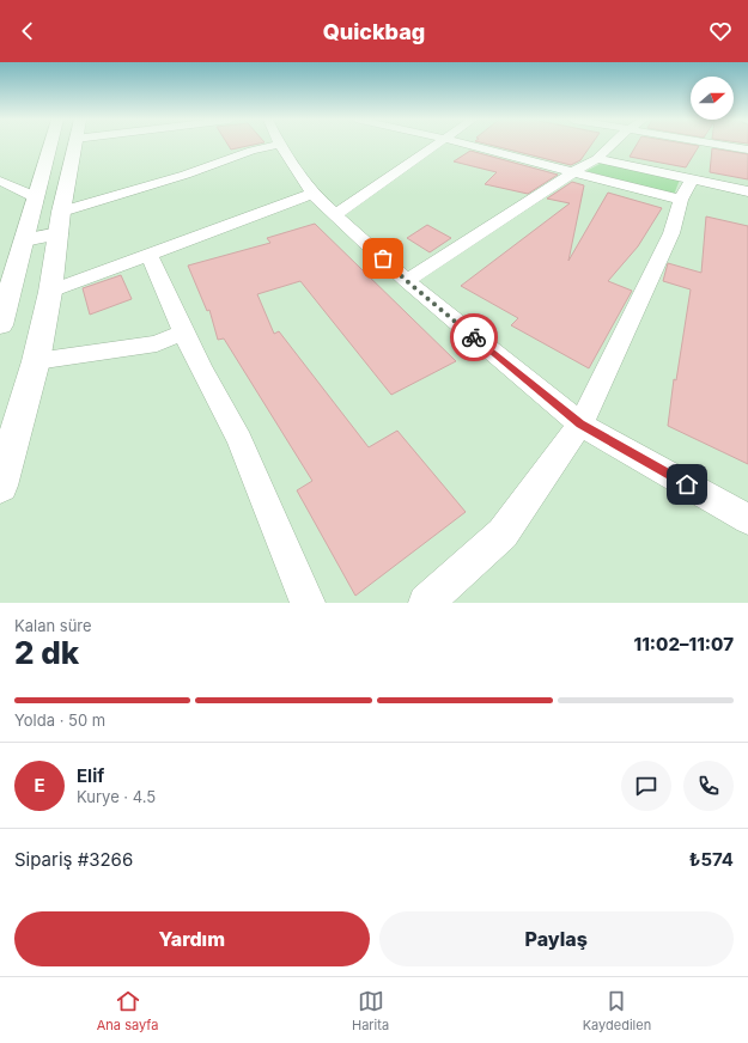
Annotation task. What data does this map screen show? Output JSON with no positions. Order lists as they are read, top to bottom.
{
  "north": "right",
  "page": {
    "header": "Quickbag",
    "heading": ["2 dk", "Kalan süre", "11:02–11:07"],
    "panel": [
      "Elif",
      "Kurye · 4.5",
      "Sipariş #3266",
      "₺574"
    ],
    "bar": "Yolda · 50 m",
    "round": "E",
    "buttons": ["Yardım", "Paylaş"],
    "tabs": ["Ana sayfa", "Harita", "Kaydedilen"]
  }
}
